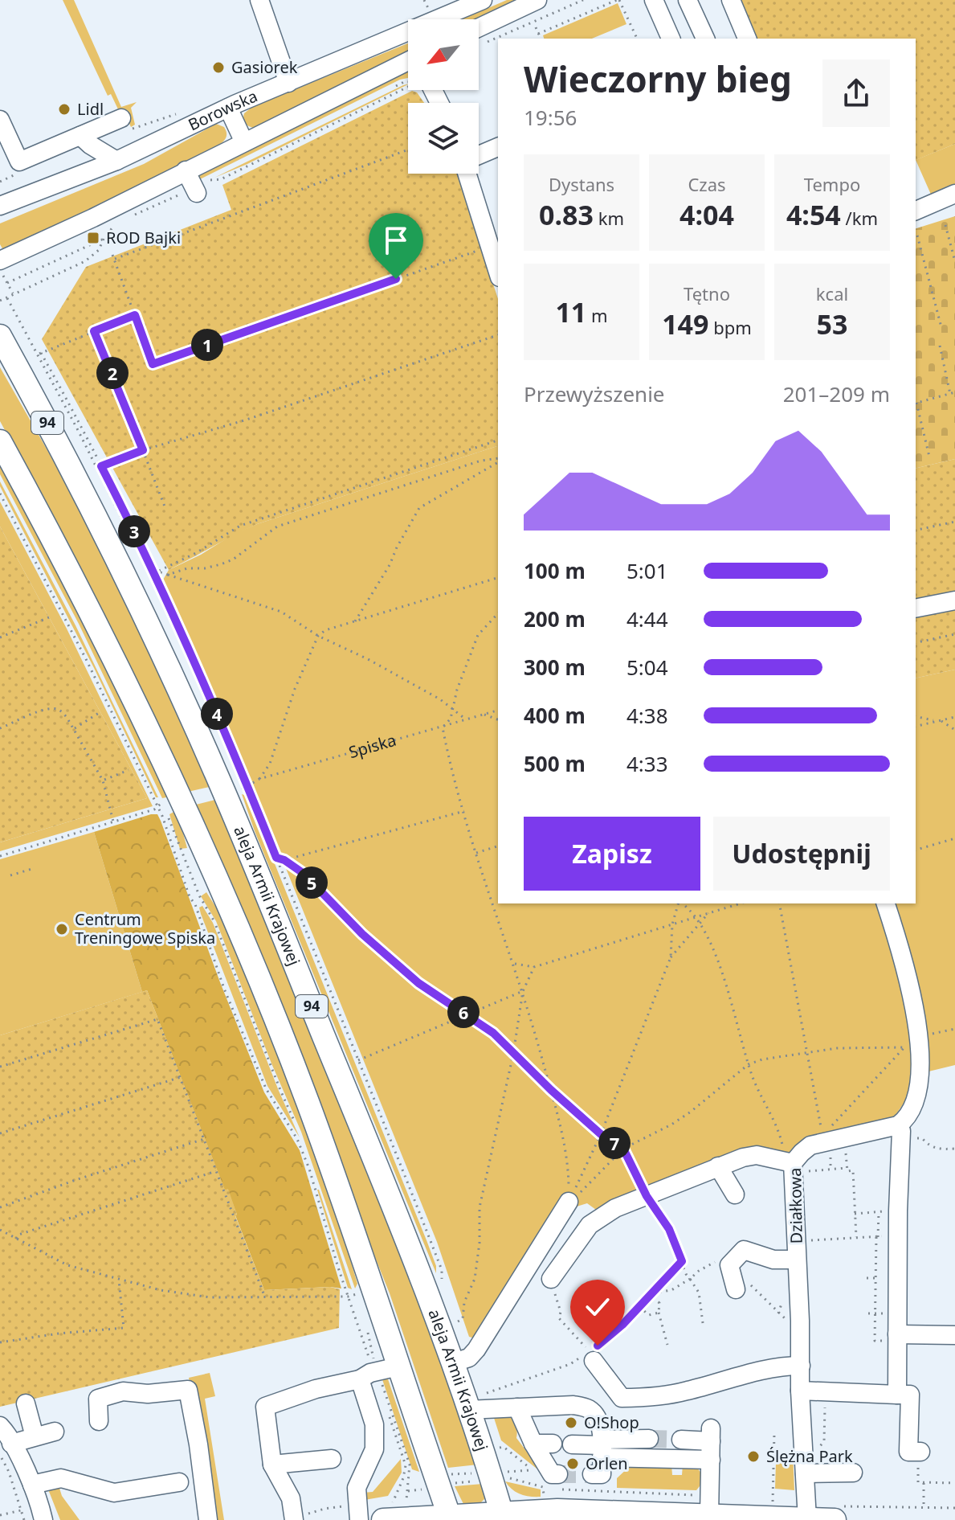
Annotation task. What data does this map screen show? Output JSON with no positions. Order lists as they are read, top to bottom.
{
  "streets": {
    "main road": ["94", "aleja Armii Krajowej"],
    "street": ["Borowska", "Działkowa"],
    "path": ["Spiska"]
  },
  "places": {
    "other": [
      "Gasiorek",
      "Lidl",
      "Centrum Treningowe Spiska",
      "O!Shop",
      "Ślężna Park",
      "Orlen"
    ],
    "transit": ["ROD Bajki"]
  },
  "north": "bottom left",
  "page": {
    "heading": ["Wieczorny bieg", "19:56"],
    "stats": [
      ["Dystans", "0.83 km"],
      ["Czas", "4:04"],
      ["Tempo", "4:54 /km"],
      ["11 m"],
      ["Tętno", "149 bpm"],
      ["kcal", "53"]
    ],
    "pins": [
      "1",
      "2",
      "3",
      "4",
      "5",
      "6",
      "7"
    ],
    "chart": ["Przewyższenie", "201–209 m"],
    "list": [
      {
        "name": "100 m",
        "note": "5:01"
      },
      {
        "name": "200 m",
        "note": "4:44"
      },
      {
        "name": "300 m",
        "note": "5:04"
      },
      {
        "name": "400 m",
        "note": "4:38"
      },
      {
        "name": "500 m",
        "note": "4:33"
      }
    ],
    "buttons": ["Zapisz", "Udostępnij"]
  }
}
